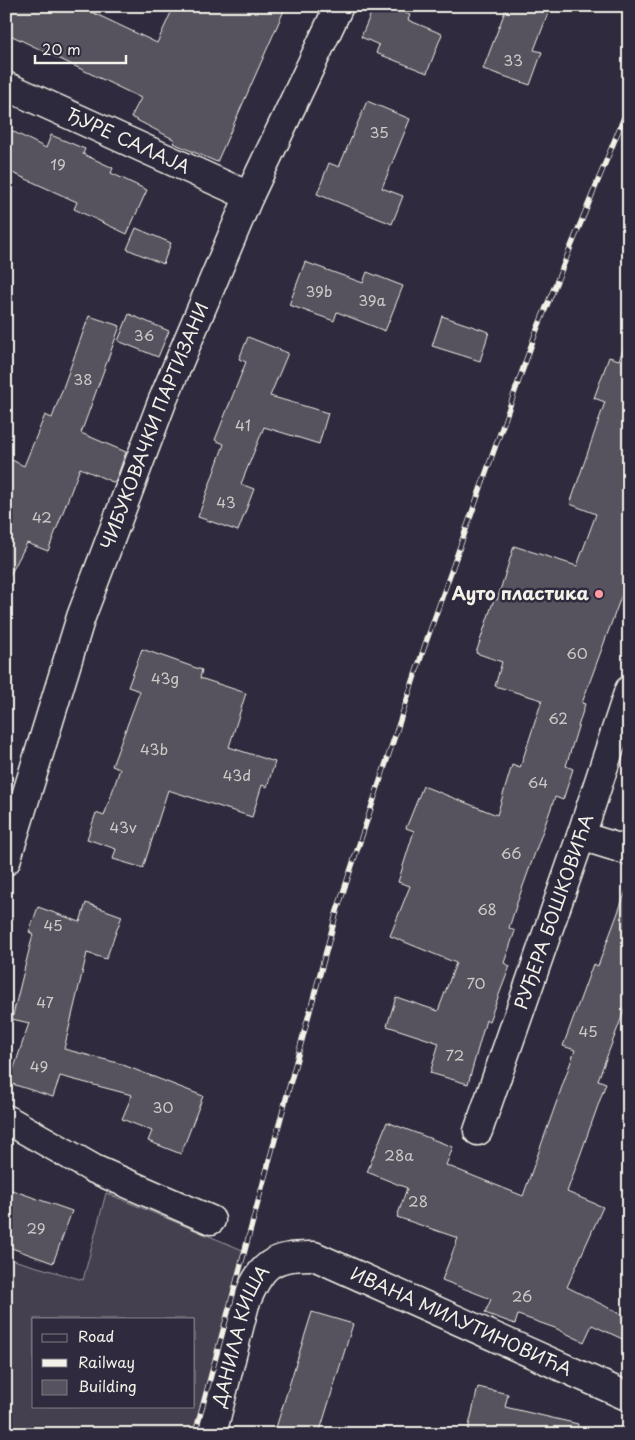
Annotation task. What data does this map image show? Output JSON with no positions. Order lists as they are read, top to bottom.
{
  "streets": {
    "street": [
      "ЂУРЕ САЛАЈА",
      "ЧИБУКОВАЧКИ ПАРТИЗАНИ",
      "РУЂЕРА БОШКОВИЋА",
      "ИВАНА МИЛУТИНОВИЋА",
      "ДАНИЛА КИША"
    ]
  },
  "crossings": [
    ["ЂУРЕ САЛАЈА", "ЧИБУКОВАЧКИ ПАРТИЗАНИ"],
    ["ИВАНА МИЛУТИНОВИЋА", "ДАНИЛА КИША"]
  ],
  "places": ["Ауто пластика"],
  "house_numbers": [
    "33",
    "35",
    "19",
    "39b",
    "39a",
    "36",
    "38",
    "41",
    "43",
    "42",
    "60",
    "43g",
    "62",
    "43b",
    "43d",
    "64",
    "43v",
    "66",
    "68",
    "45",
    "70",
    "47",
    "45",
    "72",
    "49",
    "30",
    "28a",
    "28",
    "29",
    "26"
  ],
  "legend": ["Road", "Railway", "Building"],
  "scale_bar": "20 m"
}
